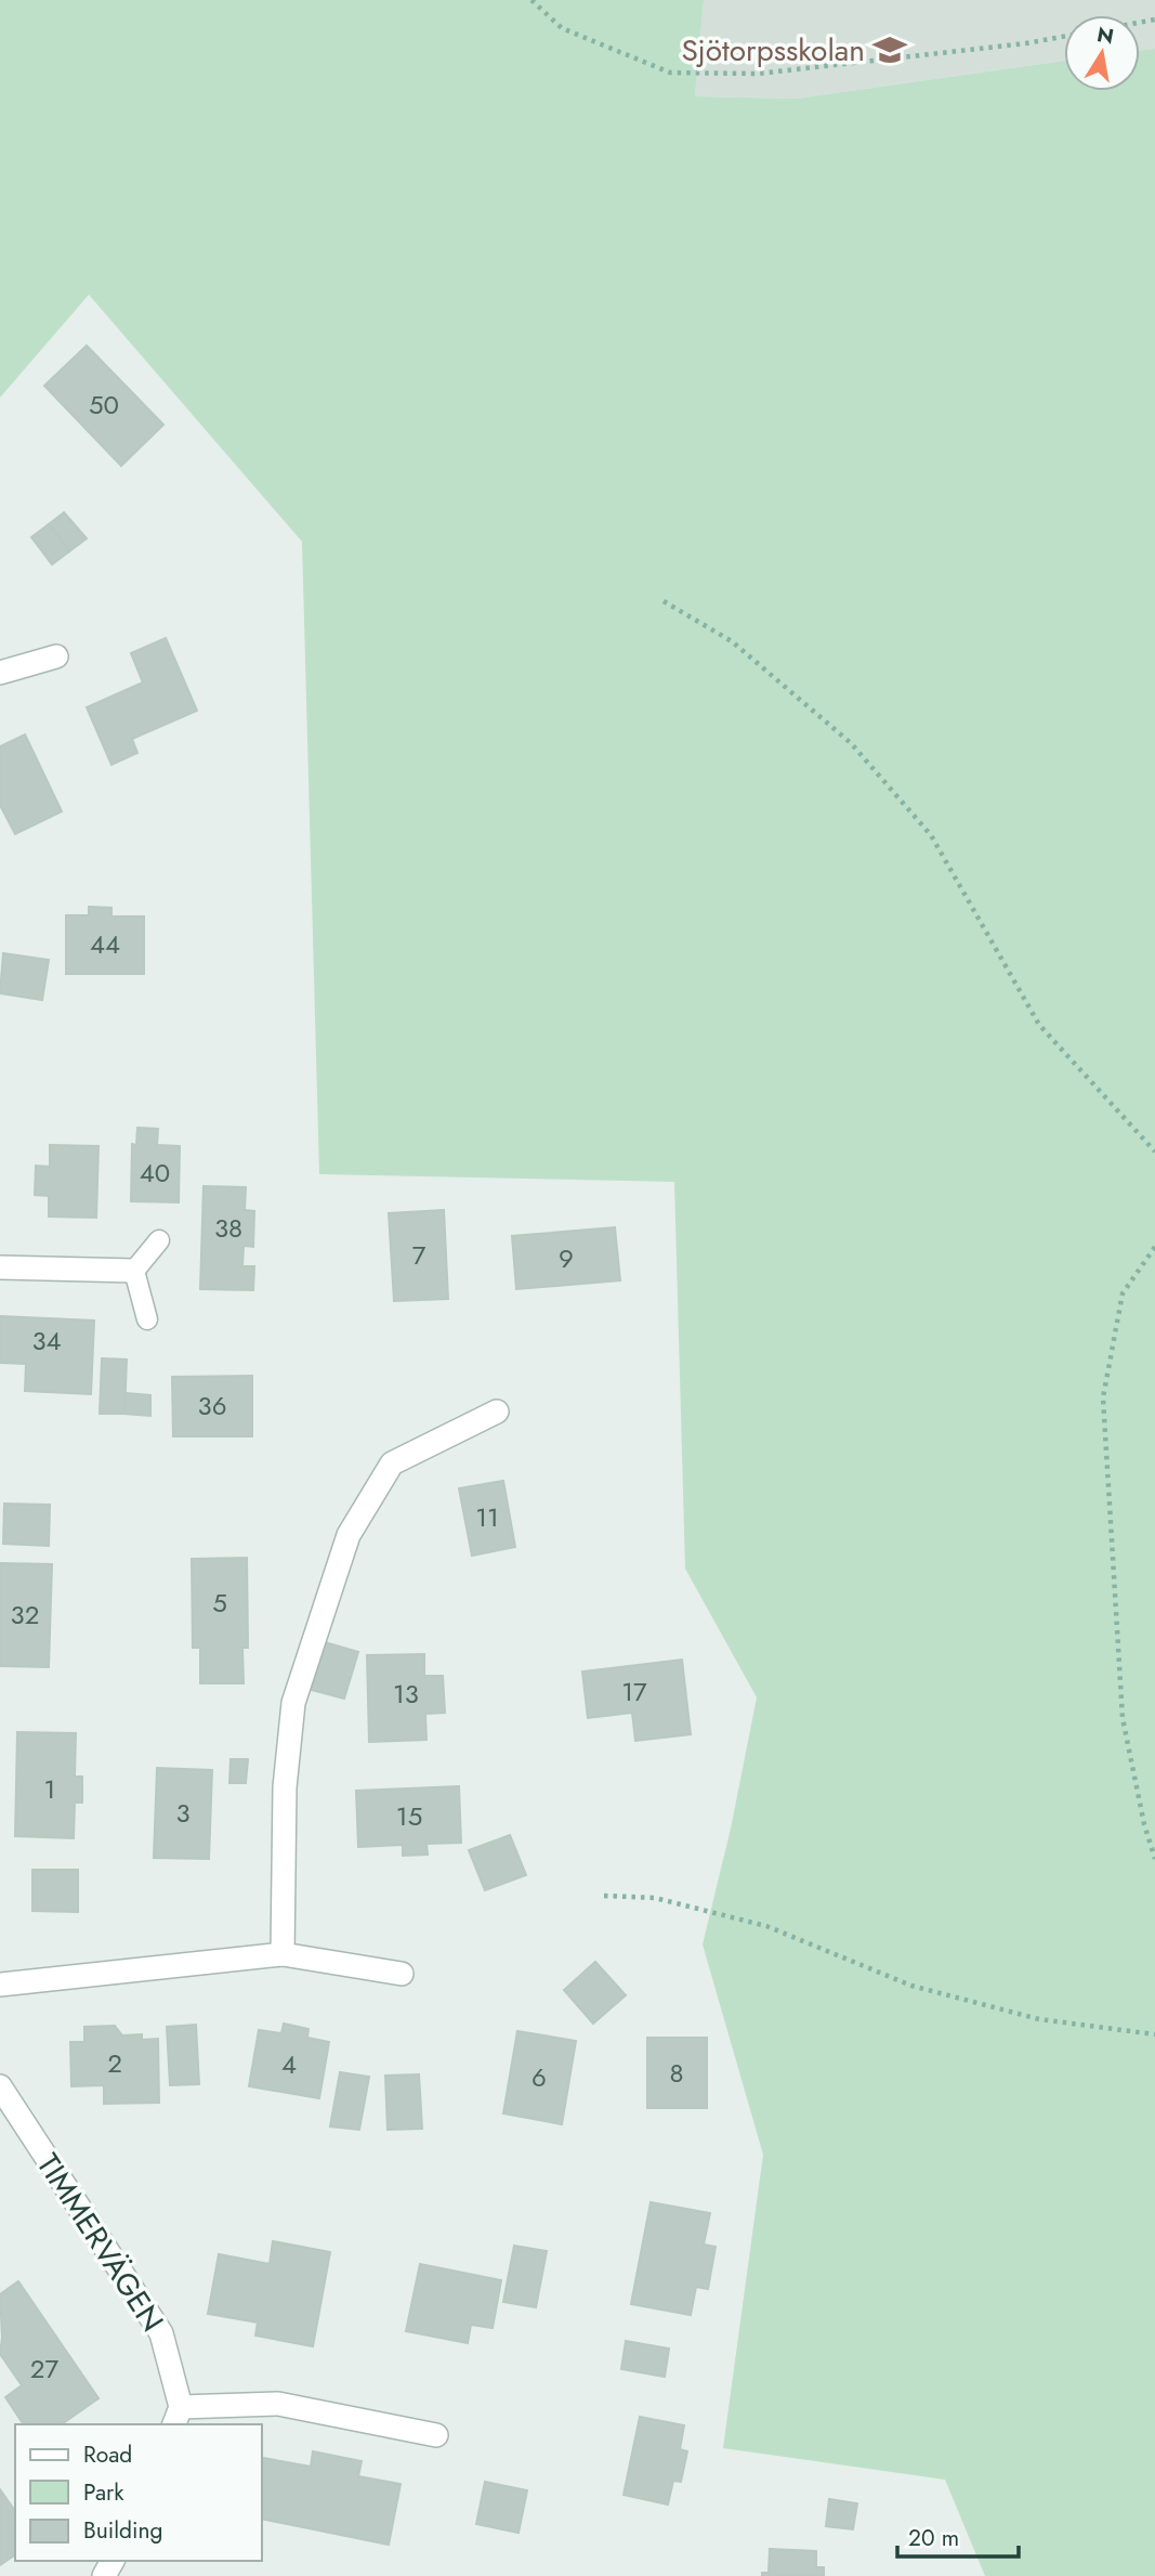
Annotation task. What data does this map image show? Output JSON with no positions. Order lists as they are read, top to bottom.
{
  "streets": {
    "street": ["TIMMERVÄGEN"]
  },
  "places": {
    "school or university": ["Sjötorpsskolan"]
  },
  "house_numbers": [
    "50",
    "44",
    "40",
    "38",
    "7",
    "9",
    "34",
    "36",
    "11",
    "5",
    "32",
    "17",
    "13",
    "1",
    "3",
    "15",
    "2",
    "4",
    "8",
    "6",
    "27"
  ],
  "legend": ["Road", "Park", "Building"],
  "scale_bar": "20 m",
  "north": "top"
}
